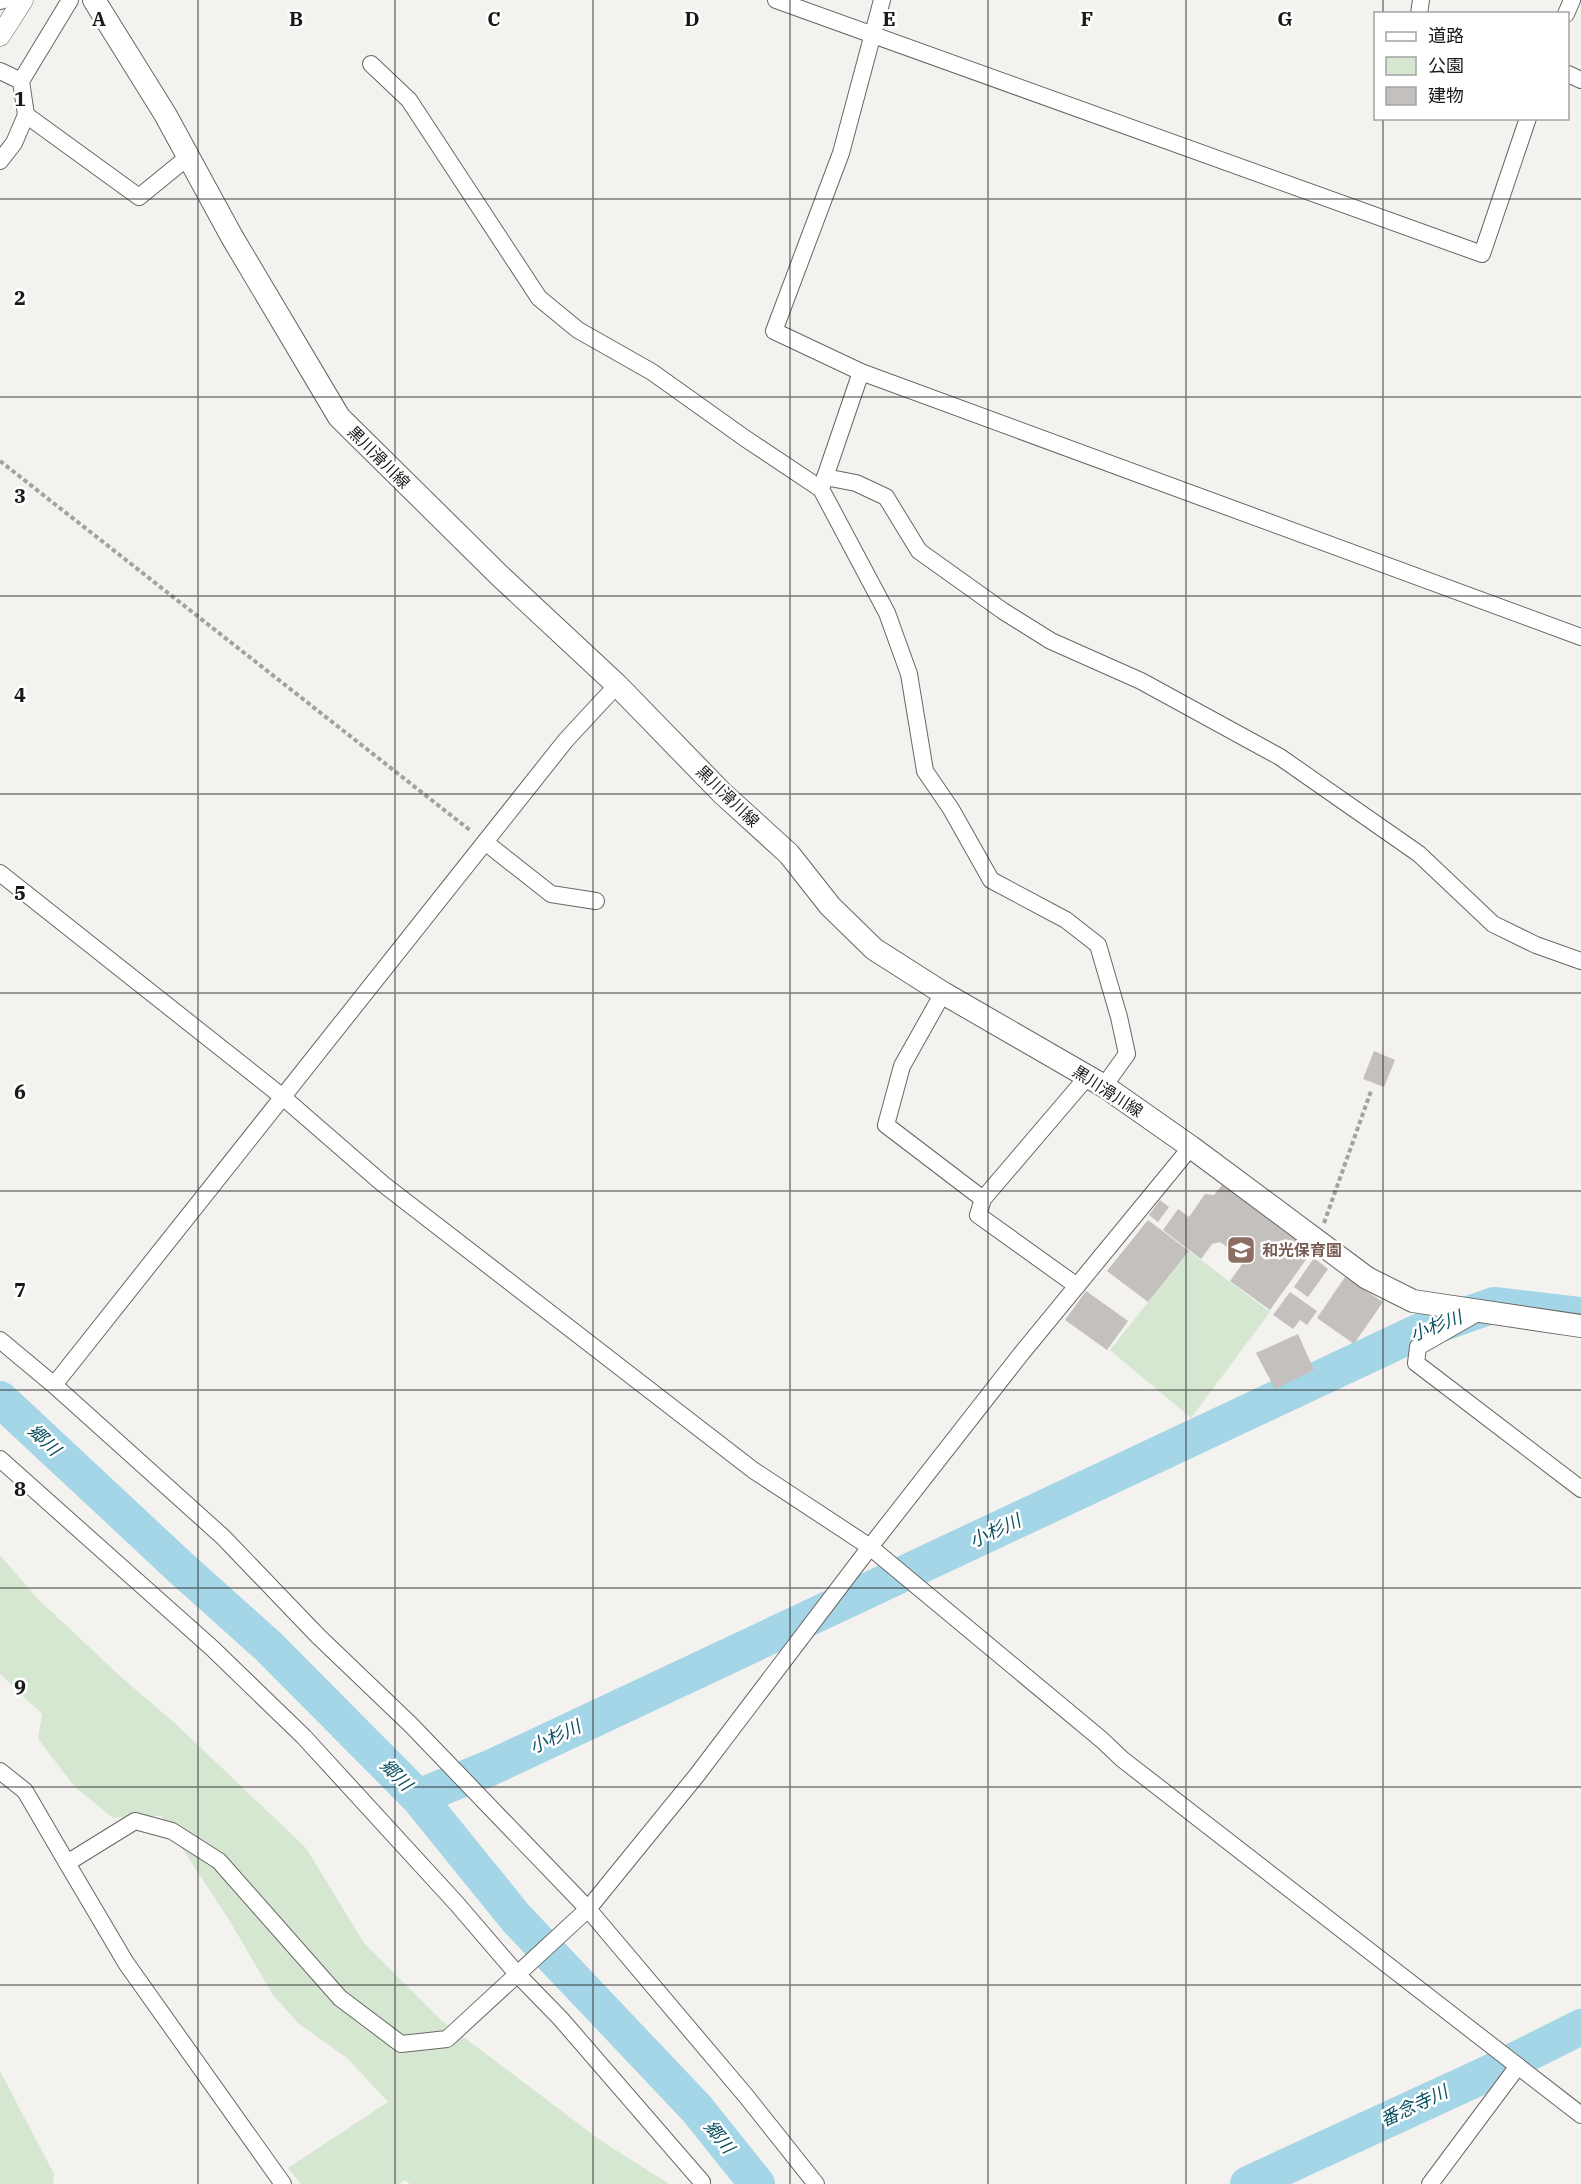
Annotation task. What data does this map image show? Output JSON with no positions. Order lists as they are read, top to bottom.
{
  "streets": {
    "main road": ["黒川滑川線"]
  },
  "water": ["小杉川", "郷川", "番念寺川"],
  "places": {
    "school or university": ["和光保育園"]
  },
  "legend": ["道路", "公園", "建物"],
  "grid": {
    "columns": [
      "A",
      "B",
      "C",
      "D",
      "E",
      "F",
      "G"
    ],
    "rows": [
      "1",
      "2",
      "3",
      "4",
      "5",
      "6",
      "7",
      "8",
      "9"
    ]
  }
}
